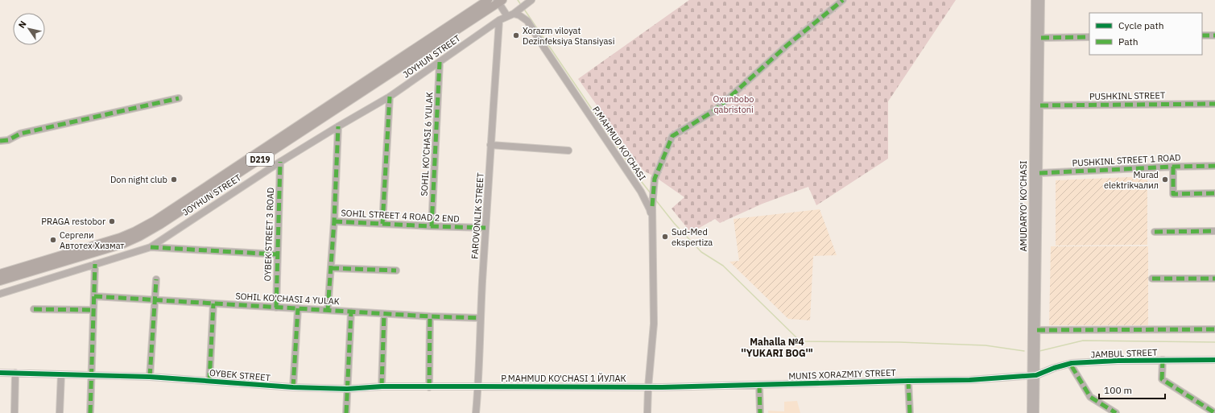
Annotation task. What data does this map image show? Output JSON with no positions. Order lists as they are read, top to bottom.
{
  "streets": {
    "main road": ["JOYHUN STREET", "D219"],
    "street": [
      "PUSHKINL STREET",
      "P.MAHMUD KO'CHASI",
      "SOHIL KO'CHASI 6 YULAK",
      "PUSHKINL STREET 1 ROAD",
      "AMUDARYO' KO'CHASI",
      "SOHIL STREET 4 ROAD 2 END",
      "FAROVONLIK STREET",
      "OYBEK STREET 3 ROAD",
      "SOHIL KO'CHASI 4 YULAK",
      "JAMBUL STREET",
      "MUNIS XORAZMIY STREET",
      "OYBEK STREET",
      "P.MAHMUD KO'CHASI 1 ЙУЛАК"
    ]
  },
  "crossings": [
    ["JOYHUN STREET", "P.MAHMUD KO'CHASI"],
    ["JOYHUN STREET", "SOHIL KO'CHASI 6 YULAK"],
    ["JOYHUN STREET", "FAROVONLIK STREET"],
    ["JOYHUN STREET", "OYBEK STREET 3 ROAD"],
    ["PUSHKINL STREET", "AMUDARYO' KO'CHASI"],
    ["P.MAHMUD KO'CHASI", "MUNIS XORAZMIY STREET"],
    ["P.MAHMUD KO'CHASI", "P.MAHMUD KO'CHASI 1 ЙУЛАК"],
    ["SOHIL KO'CHASI 6 YULAK", "SOHIL STREET 4 ROAD 2 END"],
    ["AMUDARYO' KO'CHASI", "JAMBUL STREET"],
    ["AMUDARYO' KO'CHASI", "MUNIS XORAZMIY STREET"],
    ["SOHIL STREET 4 ROAD 2 END", "FAROVONLIK STREET"],
    ["FAROVONLIK STREET", "SOHIL KO'CHASI 4 YULAK"],
    ["FAROVONLIK STREET", "OYBEK STREET"],
    ["FAROVONLIK STREET", "P.MAHMUD KO'CHASI 1 ЙУЛАК"],
    ["OYBEK STREET 3 ROAD", "SOHIL KO'CHASI 4 YULAK"],
    ["JAMBUL STREET", "MUNIS XORAZMIY STREET"],
    ["MUNIS XORAZMIY STREET", "P.MAHMUD KO'CHASI 1 ЙУЛАК"],
    ["OYBEK STREET", "P.MAHMUD KO'CHASI 1 ЙУЛАК"]
  ],
  "districts": ["Mahalla №4 ''YUKARI BOG'\""],
  "parks": ["Oxunbobo qabristoni"],
  "places": [
    "Xorazm viloyat Dezinfeksiya Stansiyasi",
    "Don night club",
    "Murad elektrikчалил",
    "PRAGA restobor",
    "Sud-Med ekspertiza",
    "Сергели Автотех Хизмат"
  ],
  "legend": ["Cycle path", "Path"],
  "scale_bar": "100 m",
  "north": "top left"
}
